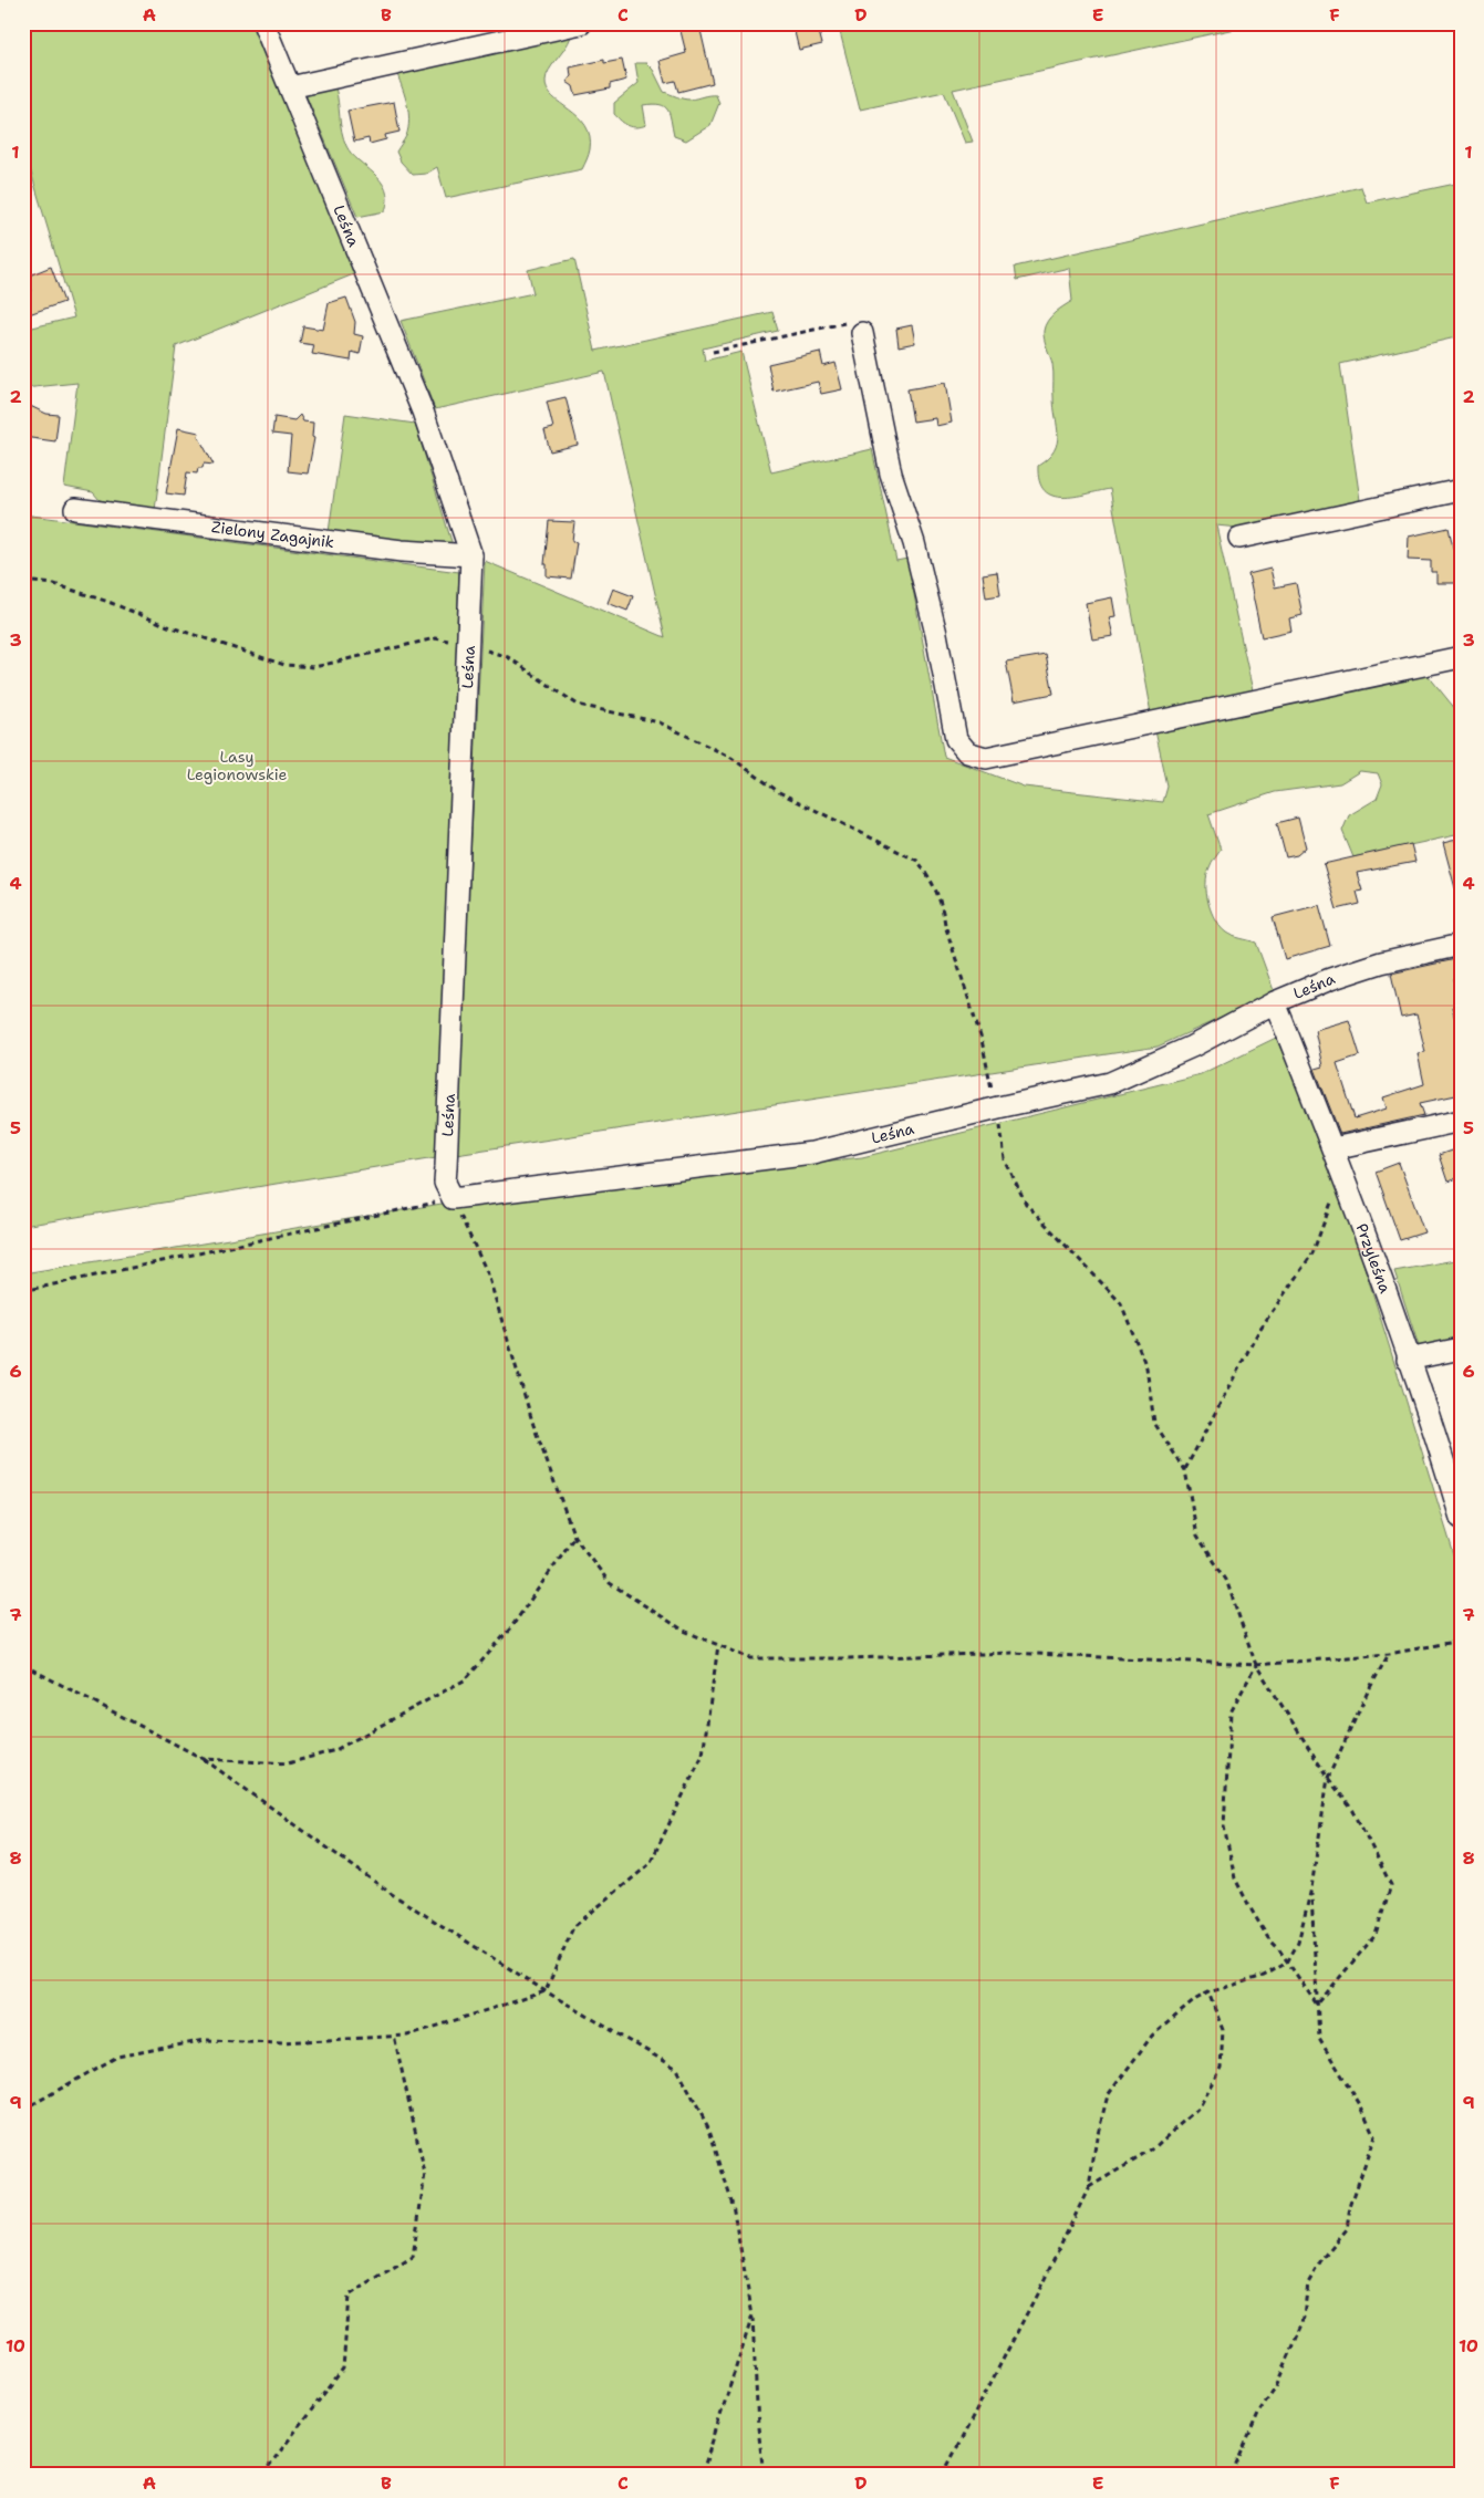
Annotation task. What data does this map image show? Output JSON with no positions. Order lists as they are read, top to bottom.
{
  "streets": {
    "street": ["Leśna", "Zielony Zagajnik", "Przyleśna"]
  },
  "crossings": [
    ["Leśna", "Zielony Zagajnik"],
    ["Leśna", "Przyleśna"]
  ],
  "parks": ["Lasy Legionowskie"],
  "grid": {
    "columns": [
      "A",
      "B",
      "C",
      "D",
      "E",
      "F"
    ],
    "rows": [
      "1",
      "2",
      "3",
      "4",
      "5",
      "6",
      "7",
      "8",
      "9",
      "10"
    ]
  }
}
